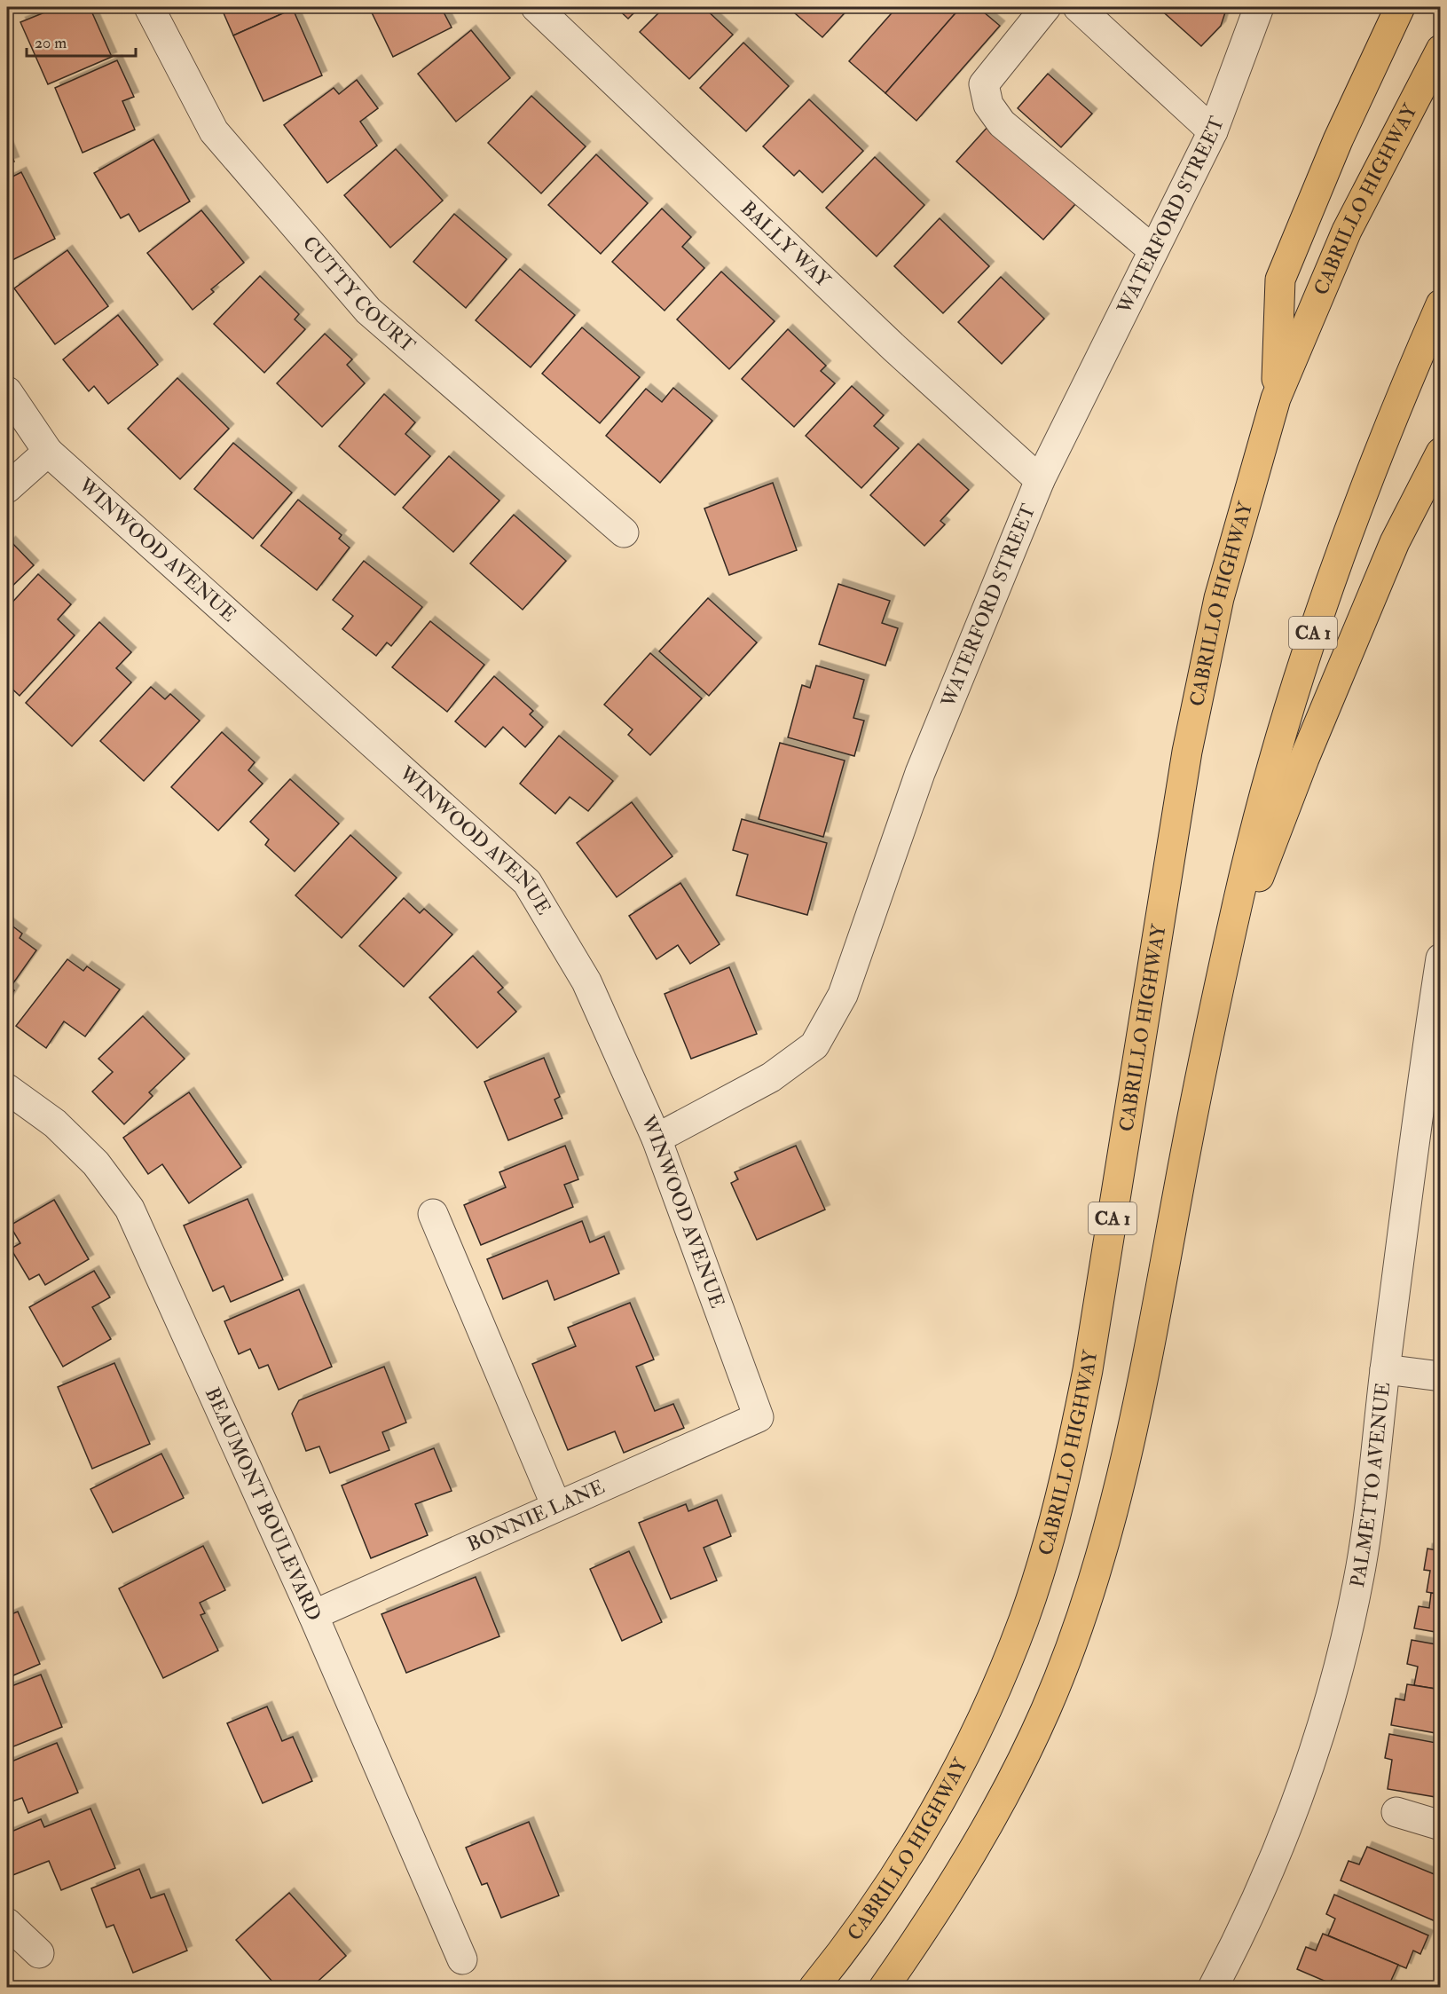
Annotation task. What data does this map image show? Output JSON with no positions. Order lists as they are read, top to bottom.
{
  "streets": {
    "highway": ["CABRILLO HIGHWAY", "CA 1"],
    "street": [
      "WATERFORD STREET",
      "BALLY WAY",
      "CUTTY COURT",
      "WINWOOD AVENUE",
      "PALMETTO AVENUE",
      "BEAUMONT BOULEVARD",
      "BONNIE LANE"
    ]
  },
  "crossings": [
    ["WATERFORD STREET", "BALLY WAY"],
    ["WATERFORD STREET", "WINWOOD AVENUE"],
    ["WINWOOD AVENUE", "BONNIE LANE"],
    ["BEAUMONT BOULEVARD", "BONNIE LANE"]
  ],
  "scale_bar": "20 m"
}
